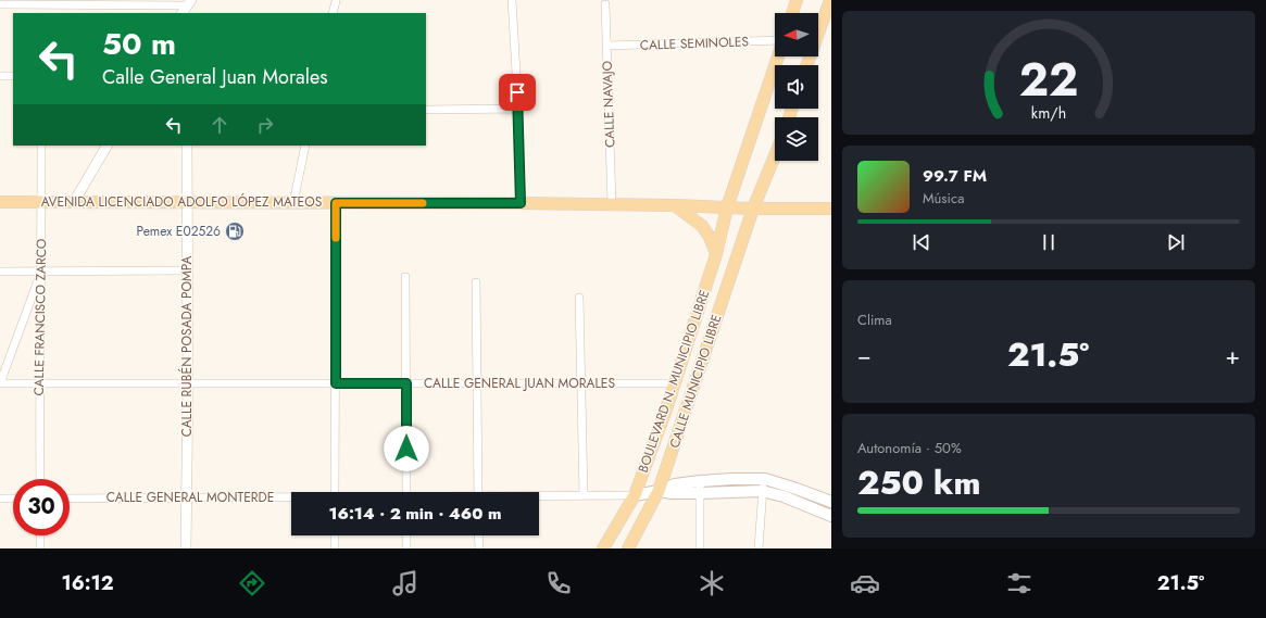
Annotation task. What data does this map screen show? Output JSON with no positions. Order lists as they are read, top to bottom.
{
  "streets": {
    "main road": [
      "AVENIDA LICENCIADO ADOLFO LÓPEZ MATEOS",
      "BOULEVARD N. MUNICIPIO LIBRE",
      "CALLE MUNICIPIO LIBRE",
      "CALLE GENERAL MONTERDE"
    ],
    "street": [
      "CALLE SEMINOLES",
      "CALLE NAVAJO",
      "CALLE FRANCISCO ZARCO",
      "CALLE RUBÉN POSADA POMPA",
      "CALLE GENERAL JUAN MORALES"
    ]
  },
  "crossings": [
    ["CALLE SEMINOLES", "CALLE NAVAJO"],
    ["CALLE NAVAJO", "AVENIDA LICENCIADO ADOLFO LÓPEZ MATEOS"],
    ["AVENIDA LICENCIADO ADOLFO LÓPEZ MATEOS", "CALLE FRANCISCO ZARCO"],
    ["AVENIDA LICENCIADO ADOLFO LÓPEZ MATEOS", "CALLE RUBÉN POSADA POMPA"],
    ["AVENIDA LICENCIADO ADOLFO LÓPEZ MATEOS", "BOULEVARD N. MUNICIPIO LIBRE"],
    ["AVENIDA LICENCIADO ADOLFO LÓPEZ MATEOS", "CALLE MUNICIPIO LIBRE"],
    ["CALLE FRANCISCO ZARCO", "CALLE GENERAL JUAN MORALES"],
    ["CALLE RUBÉN POSADA POMPA", "CALLE GENERAL JUAN MORALES"],
    ["CALLE RUBÉN POSADA POMPA", "CALLE GENERAL MONTERDE"],
    ["BOULEVARD N. MUNICIPIO LIBRE", "CALLE GENERAL JUAN MORALES"],
    ["BOULEVARD N. MUNICIPIO LIBRE", "CALLE GENERAL MONTERDE"],
    ["CALLE MUNICIPIO LIBRE", "CALLE GENERAL MONTERDE"]
  ],
  "places": {
    "fuel station": ["Pemex E02526"]
  },
  "north": "left",
  "page": {
    "turn": ["50 m", "Calle General Juan Morales"],
    "song": ["99.7 FM", "Música"],
    "tile": [
      "Clima",
      ["Autonomía · 50%", "250 km"]
    ],
    "heat": ["−", "21.5°", "+"],
    "limit": "30",
    "trip": "16:14 · 2 min · 460 m",
    "tabs": ["16:12", "21.5°"],
    "gauge": ["22", "km/h"]
  }
}
